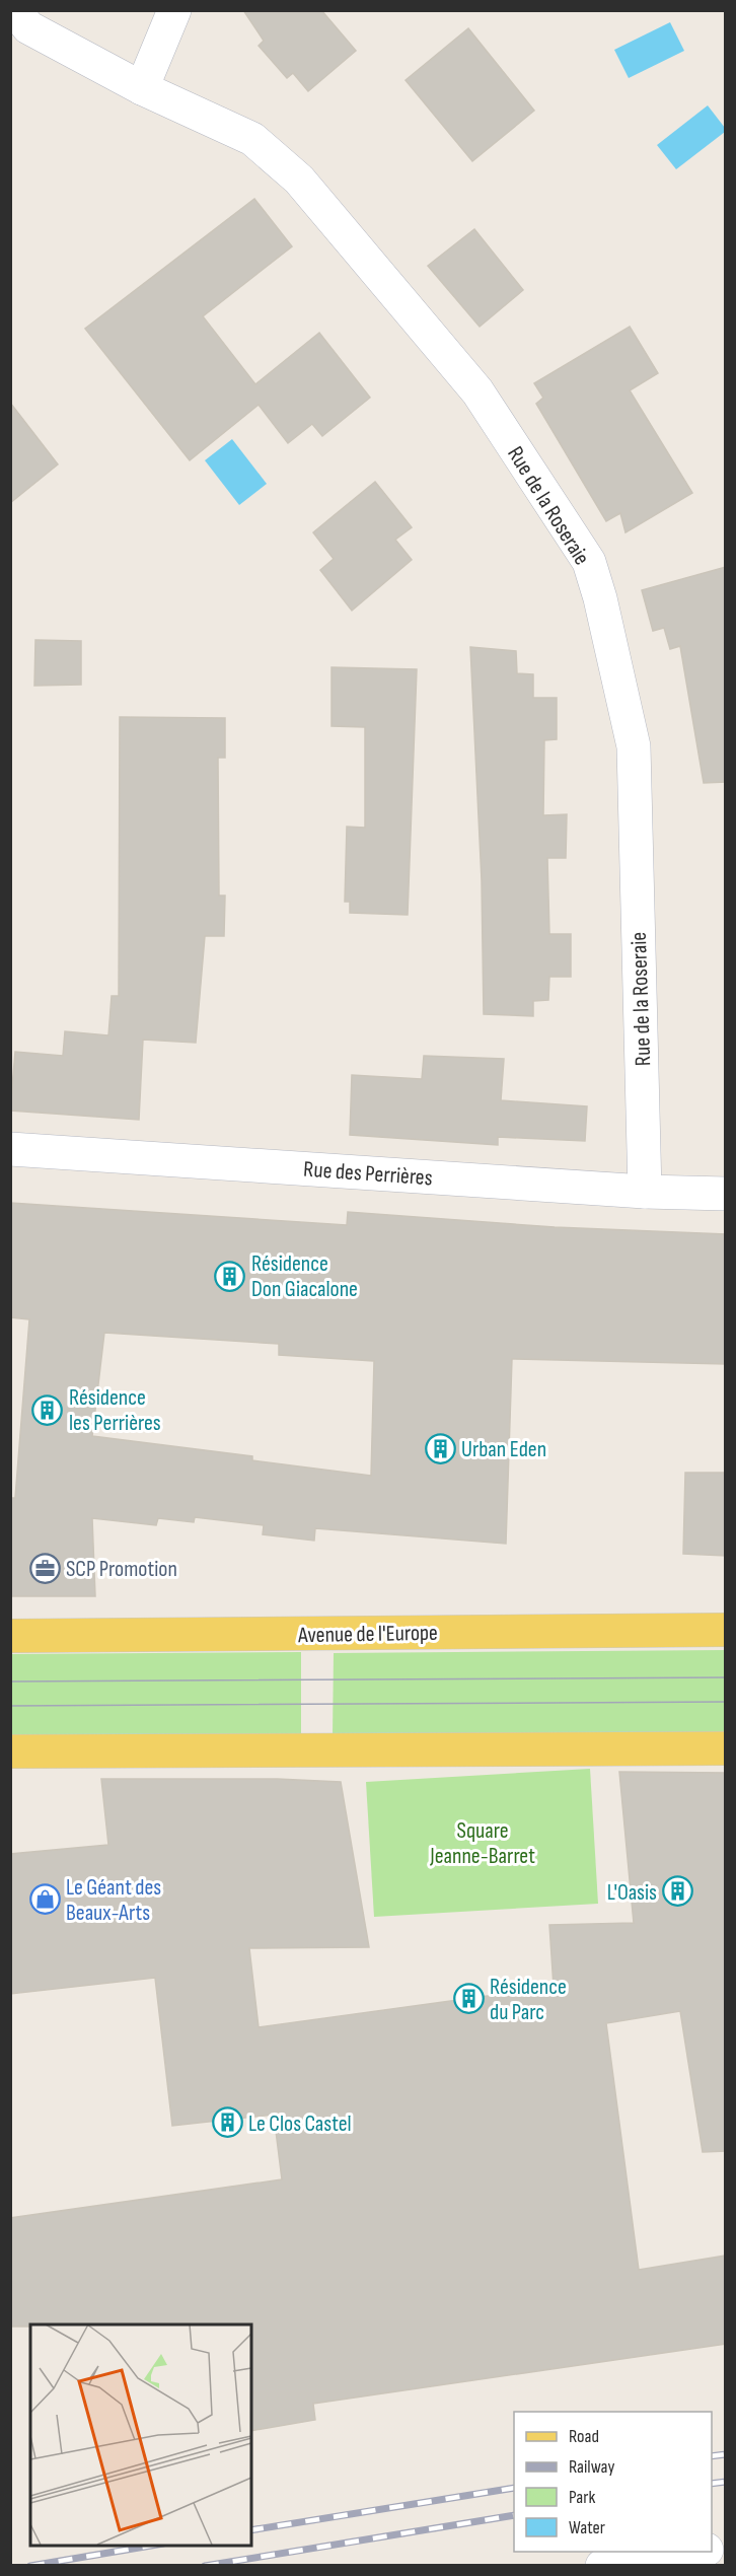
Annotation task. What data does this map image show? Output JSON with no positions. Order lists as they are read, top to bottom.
{
  "streets": {
    "main road": ["Avenue de l'Europe"],
    "street": ["Rue de la Roseraie", "Rue des Perrières"]
  },
  "crossings": [
    ["Rue de la Roseraie", "Rue des Perrières"]
  ],
  "parks": ["Square Jeanne-Barret"],
  "places": {
    "building": [
      "Résidence Don Giacalone",
      "Résidence les Perrières",
      "Urban Eden",
      "L'Oasis",
      "Résidence du Parc",
      "Le Clos Castel"
    ],
    "office": ["SCP Promotion"],
    "shop": ["Le Géant des Beaux-Arts"]
  },
  "legend": [
    "Road",
    "Railway",
    "Park",
    "Water"
  ]
}
